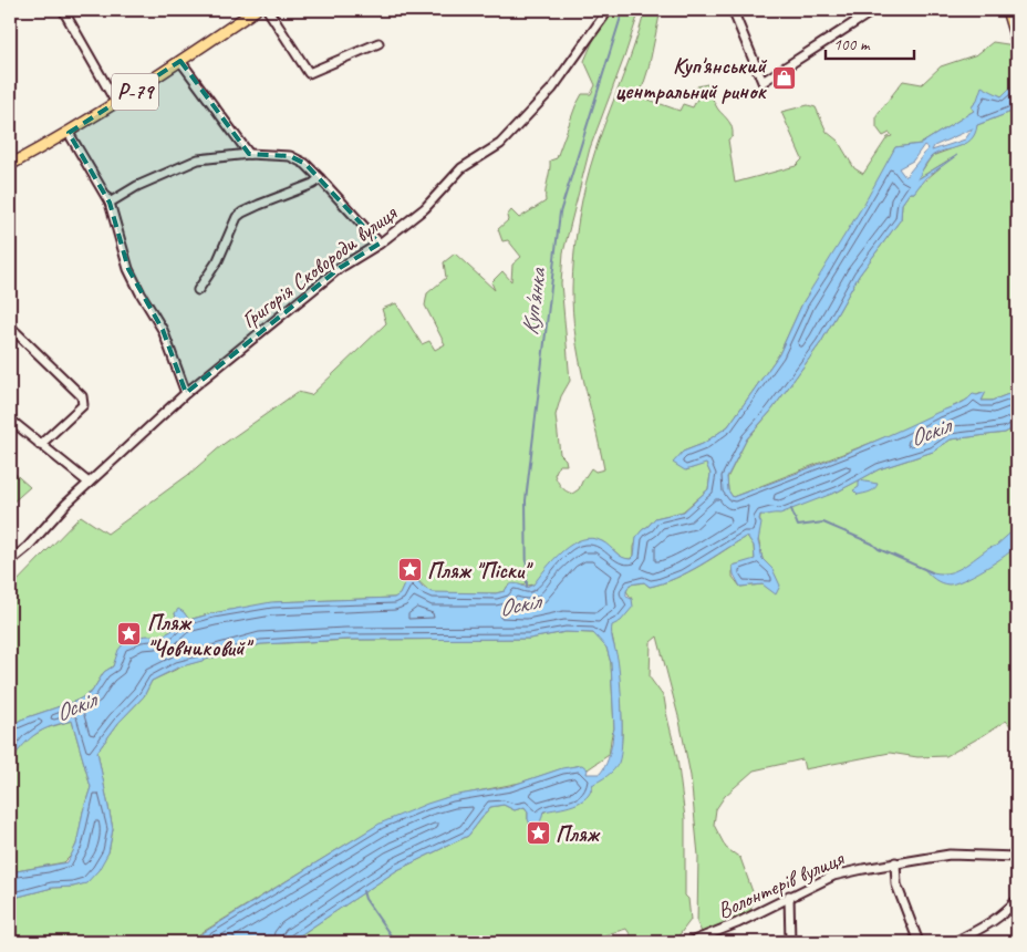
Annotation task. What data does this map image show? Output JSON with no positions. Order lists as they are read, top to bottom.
{
  "streets": {
    "main road": ["Р-79"],
    "street": ["Григорія Сковороди вулиця", "Волонтерів вулиця"]
  },
  "water": ["Куп'янка", "Оскіл"],
  "places": {
    "shop": ["Куп'янський центральний ринок"],
    "place": ["Пляж \"Піски\"", "Пляж \"Човниковий\"", "Пляж"]
  },
  "scale_bar": "100 m"
}
